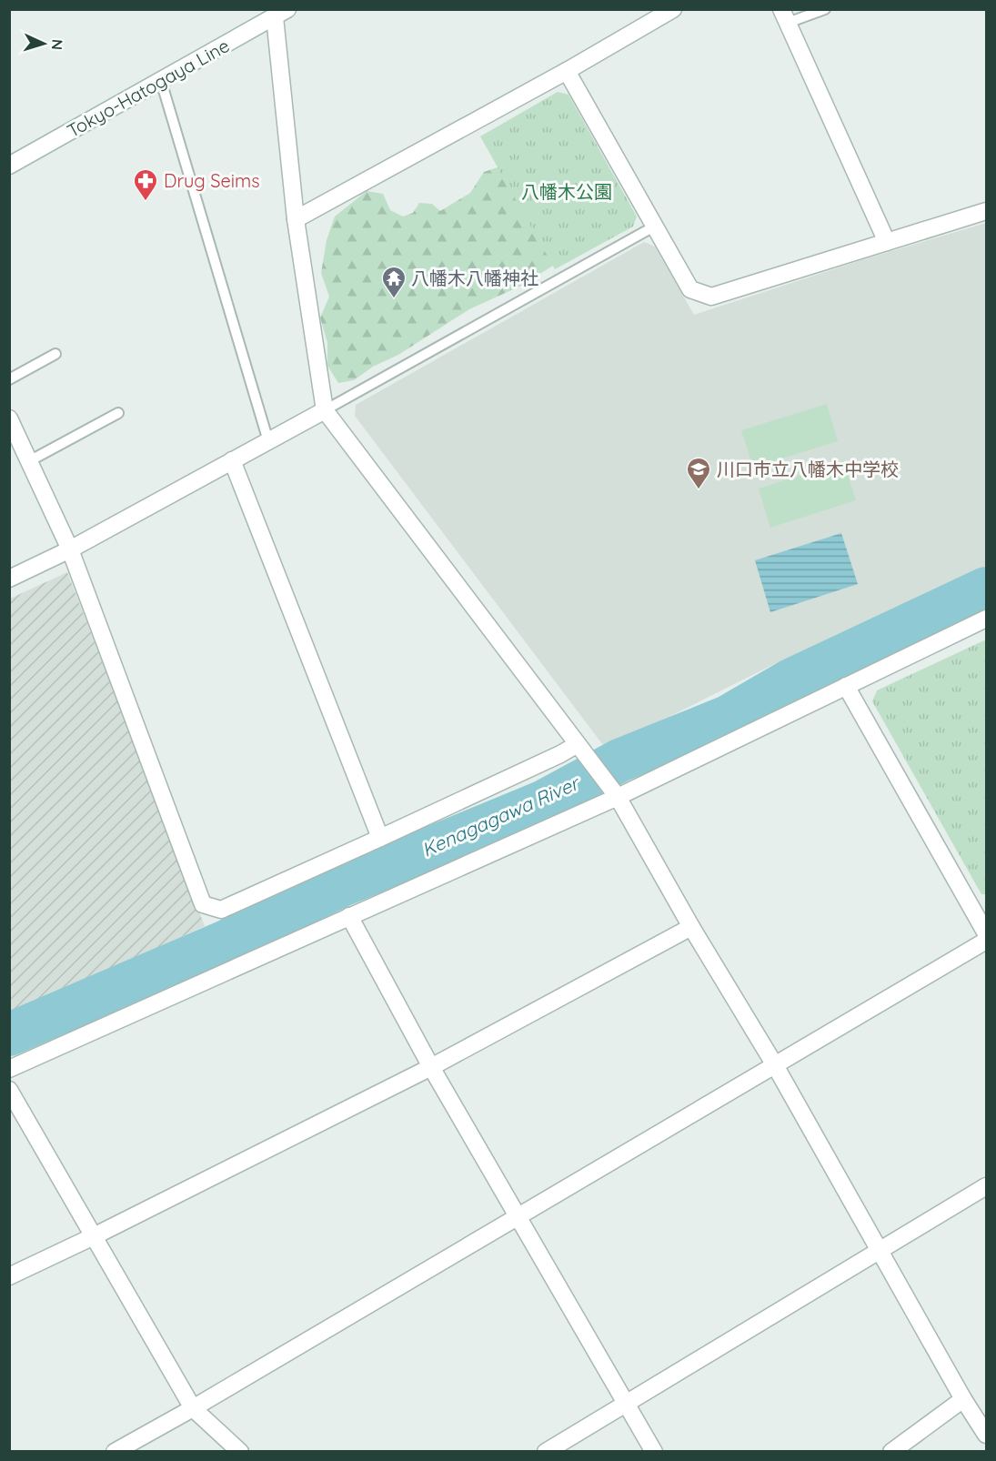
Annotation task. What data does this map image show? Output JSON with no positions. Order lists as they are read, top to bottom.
{
  "streets": {
    "street": ["Tokyo-Hatogaya Line"]
  },
  "water": ["Kenagagawa River"],
  "parks": ["八幡木公園"],
  "places": {
    "pharmacy": ["Drug Seims"],
    "temple": ["八幡木八幡神社"],
    "school or university": ["川口市立八幡木中学校"]
  },
  "north": "right"
}
